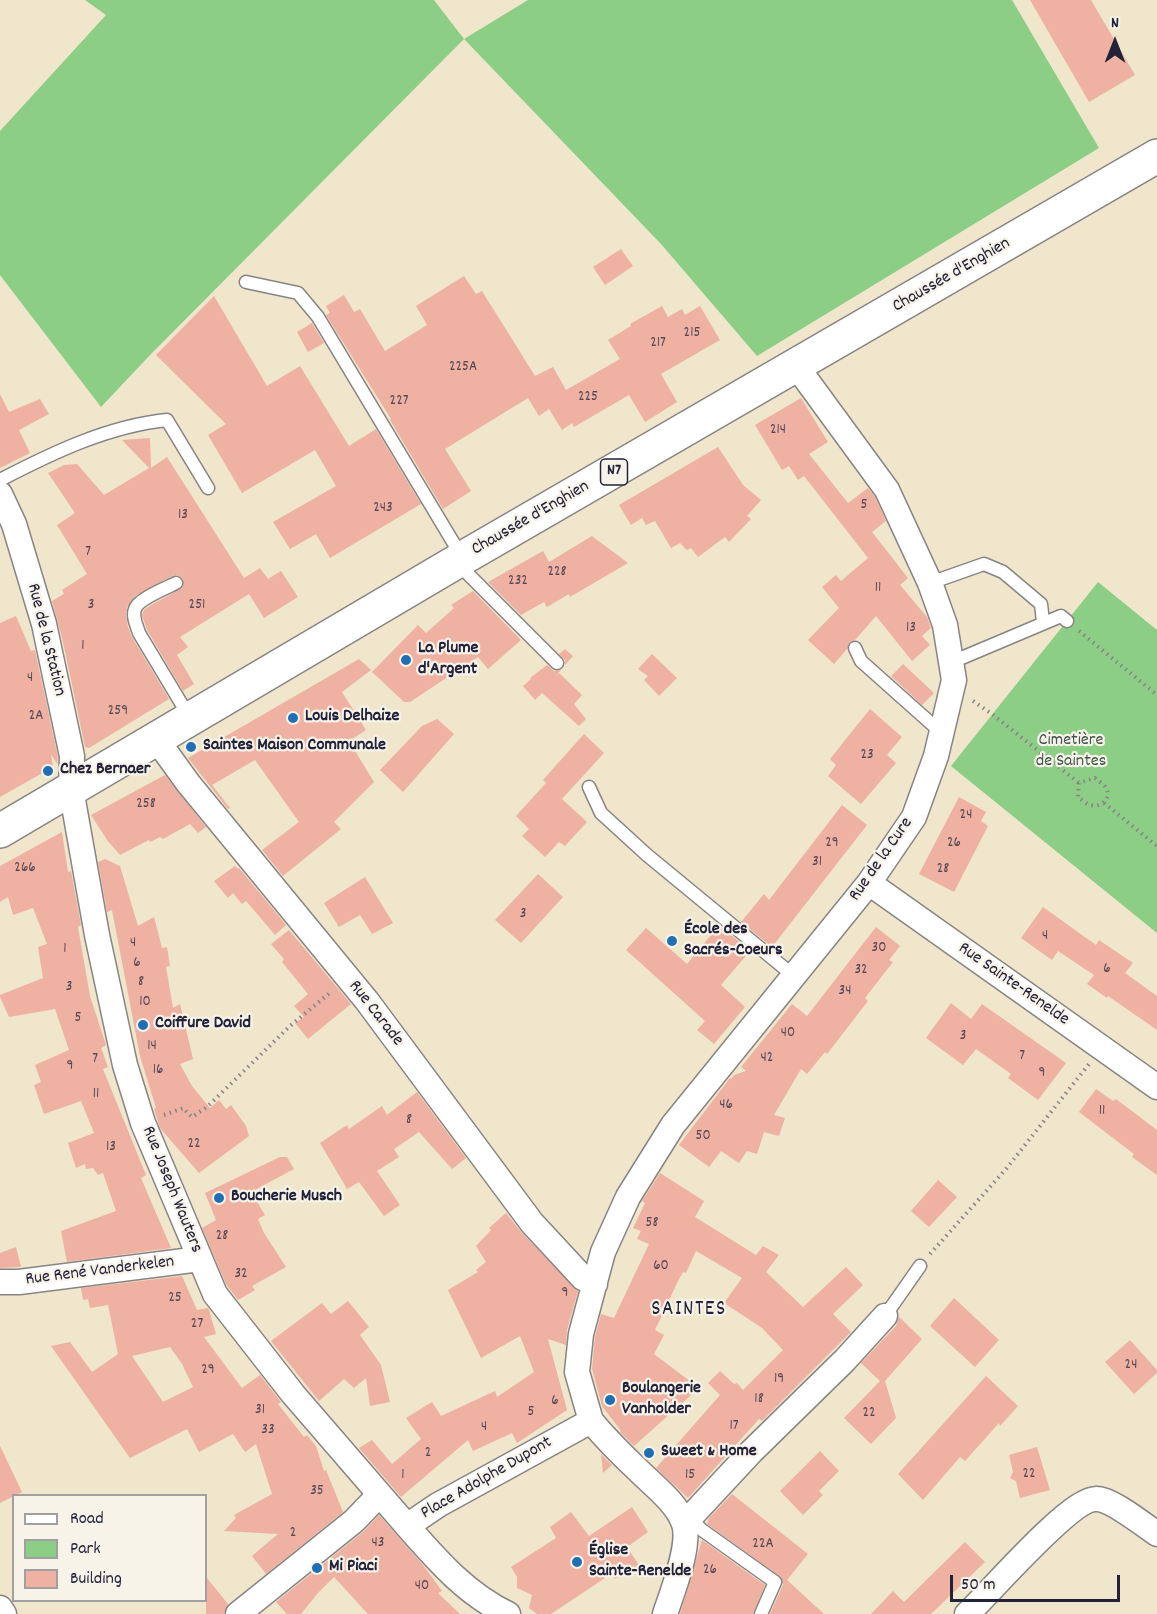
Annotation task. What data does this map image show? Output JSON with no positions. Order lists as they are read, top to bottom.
{
  "streets": {
    "main road": ["Chaussée d'Enghien", "N7"],
    "street": [
      "Rue de la Station",
      "Rue de la Cure",
      "Rue Sainte-Renelde",
      "Rue Carade",
      "Rue Joseph Wauters",
      "Rue René Vanderkelen",
      "Place Adolphe Dupont"
    ]
  },
  "crossings": [
    ["Chaussée d'Enghien", "Rue de la Station"],
    ["Chaussée d'Enghien", "Rue de la Cure"],
    ["Chaussée d'Enghien", "Rue Carade"],
    ["Chaussée d'Enghien", "Rue Joseph Wauters"],
    ["Rue de la Station", "Rue Joseph Wauters"],
    ["Rue de la Cure", "Rue Sainte-Renelde"],
    ["Rue de la Cure", "Rue Carade"],
    ["Rue Joseph Wauters", "Rue René Vanderkelen"],
    ["Rue Joseph Wauters", "Place Adolphe Dupont"]
  ],
  "districts": ["SAINTES"],
  "parks": ["Cimetière de Saintes"],
  "places": [
    "La Plume d'Argent",
    "Louis Delhaize",
    "Saintes Maison Communale",
    "Chez Bernaer",
    "École des Sacrés-Coeurs",
    "Coiffure David",
    "Boucherie Musch",
    "Boulangerie Vanholder",
    "Sweet & Home",
    "Église Sainte-Renelde",
    "Mi Piaci"
  ],
  "house_numbers": [
    "215",
    "217",
    "225A",
    "225",
    "227",
    "214",
    "5",
    "243",
    "13",
    "7",
    "228",
    "232",
    "11",
    "3",
    "251",
    "13",
    "1",
    "4",
    "259",
    "2A",
    "23",
    "258",
    "24",
    "29",
    "26",
    "31",
    "266",
    "28",
    "3",
    "4",
    "4",
    "30",
    "1",
    "6",
    "6",
    "32",
    "8",
    "3",
    "34",
    "10",
    "5",
    "40",
    "3",
    "14",
    "7",
    "42",
    "7",
    "9",
    "16",
    "9",
    "11",
    "46",
    "11",
    "8",
    "50",
    "22",
    "13",
    "58",
    "28",
    "60",
    "32",
    "9",
    "25",
    "27",
    "24",
    "29",
    "19",
    "18",
    "6",
    "31",
    "5",
    "22",
    "17",
    "4",
    "33",
    "2",
    "22",
    "1",
    "15",
    "35",
    "2",
    "43",
    "22A",
    "26",
    "40"
  ],
  "legend": ["Road", "Park", "Building"],
  "scale_bar": "50 m",
  "north": "top"
}
